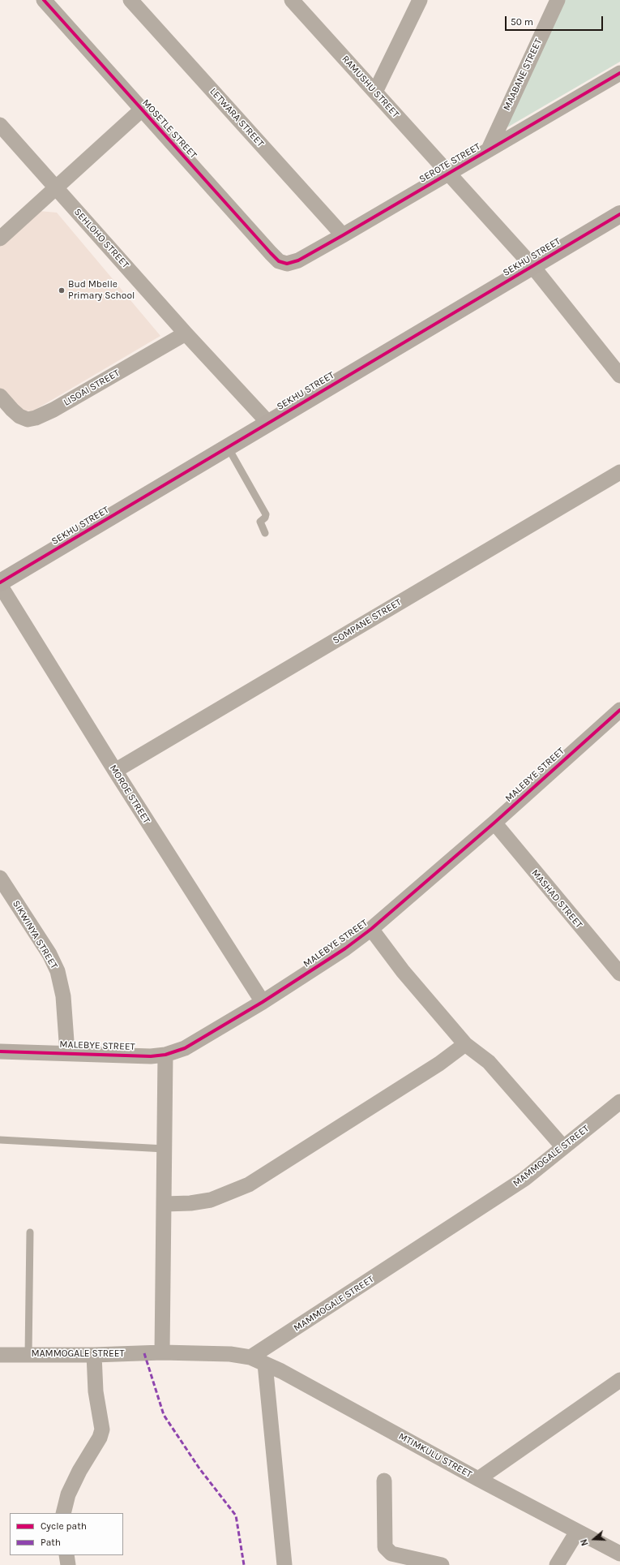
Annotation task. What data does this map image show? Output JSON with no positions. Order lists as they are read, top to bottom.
{
  "streets": {
    "street": [
      "MAABANE STREET",
      "RAMUSHU STREET",
      "LETWARA STREET",
      "MOSETLE STREET",
      "SEROTE STREET",
      "SEHLOHO STREET",
      "SEKHU STREET",
      "LISOAI STREET",
      "SOMPANE STREET",
      "MALEBYE STREET",
      "MOROE STREET",
      "MASHAD STREET",
      "SIKWINYA STREET",
      "MAMMOGALE STREET",
      "MTIMKULU STREET"
    ]
  },
  "crossings": [
    ["MAABANE STREET", "SEROTE STREET"],
    ["RAMUSHU STREET", "SEROTE STREET"],
    ["RAMUSHU STREET", "SEKHU STREET"],
    ["LETWARA STREET", "SEROTE STREET"],
    ["MOSETLE STREET", "SEROTE STREET"],
    ["SEHLOHO STREET", "SEKHU STREET"],
    ["SEHLOHO STREET", "LISOAI STREET"],
    ["SEKHU STREET", "MOROE STREET"],
    ["SOMPANE STREET", "MOROE STREET"],
    ["MALEBYE STREET", "MOROE STREET"],
    ["MALEBYE STREET", "MASHAD STREET"],
    ["MALEBYE STREET", "SIKWINYA STREET"],
    ["MAMMOGALE STREET", "MTIMKULU STREET"]
  ],
  "places": ["Bud Mbelle Primary School"],
  "legend": ["Cycle path", "Path"],
  "scale_bar": "50 m",
  "north": "left"
}
